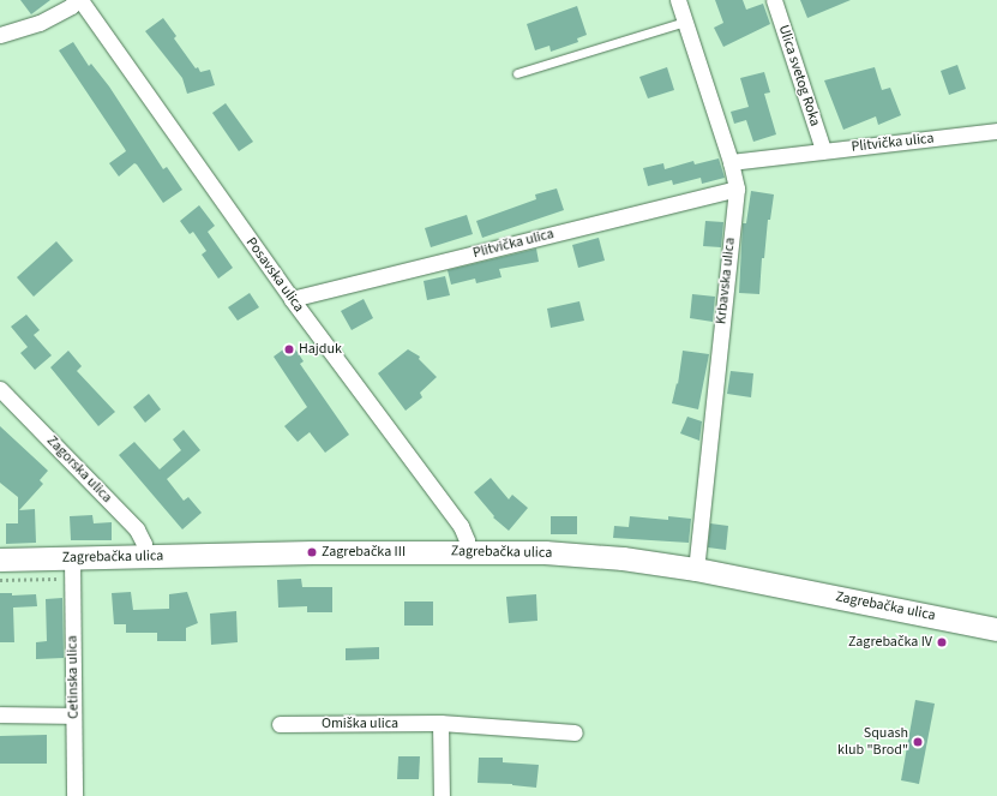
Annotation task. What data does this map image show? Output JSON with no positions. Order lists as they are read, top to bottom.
{
  "streets": {
    "main road": ["Zagrebačka ulica"],
    "street": [
      "Ulica svetog Roka",
      "Plitvička ulica",
      "Posavska ulica",
      "Krbavska ulica",
      "Zagorska ulica",
      "Cetinska ulica",
      "Omiška ulica"
    ]
  },
  "crossings": [
    ["Ulica svetog Roka", "Plitvička ulica"],
    ["Plitvička ulica", "Posavska ulica"],
    ["Plitvička ulica", "Krbavska ulica"],
    ["Posavska ulica", "Zagrebačka ulica"],
    ["Krbavska ulica", "Zagrebačka ulica"],
    ["Zagorska ulica", "Zagrebačka ulica"],
    ["Zagrebačka ulica", "Cetinska ulica"]
  ],
  "places": [
    "Hajduk",
    "Zagrebačka III",
    "Zagrebačka IV",
    "Squash klub \"Brod\""
  ]
}
